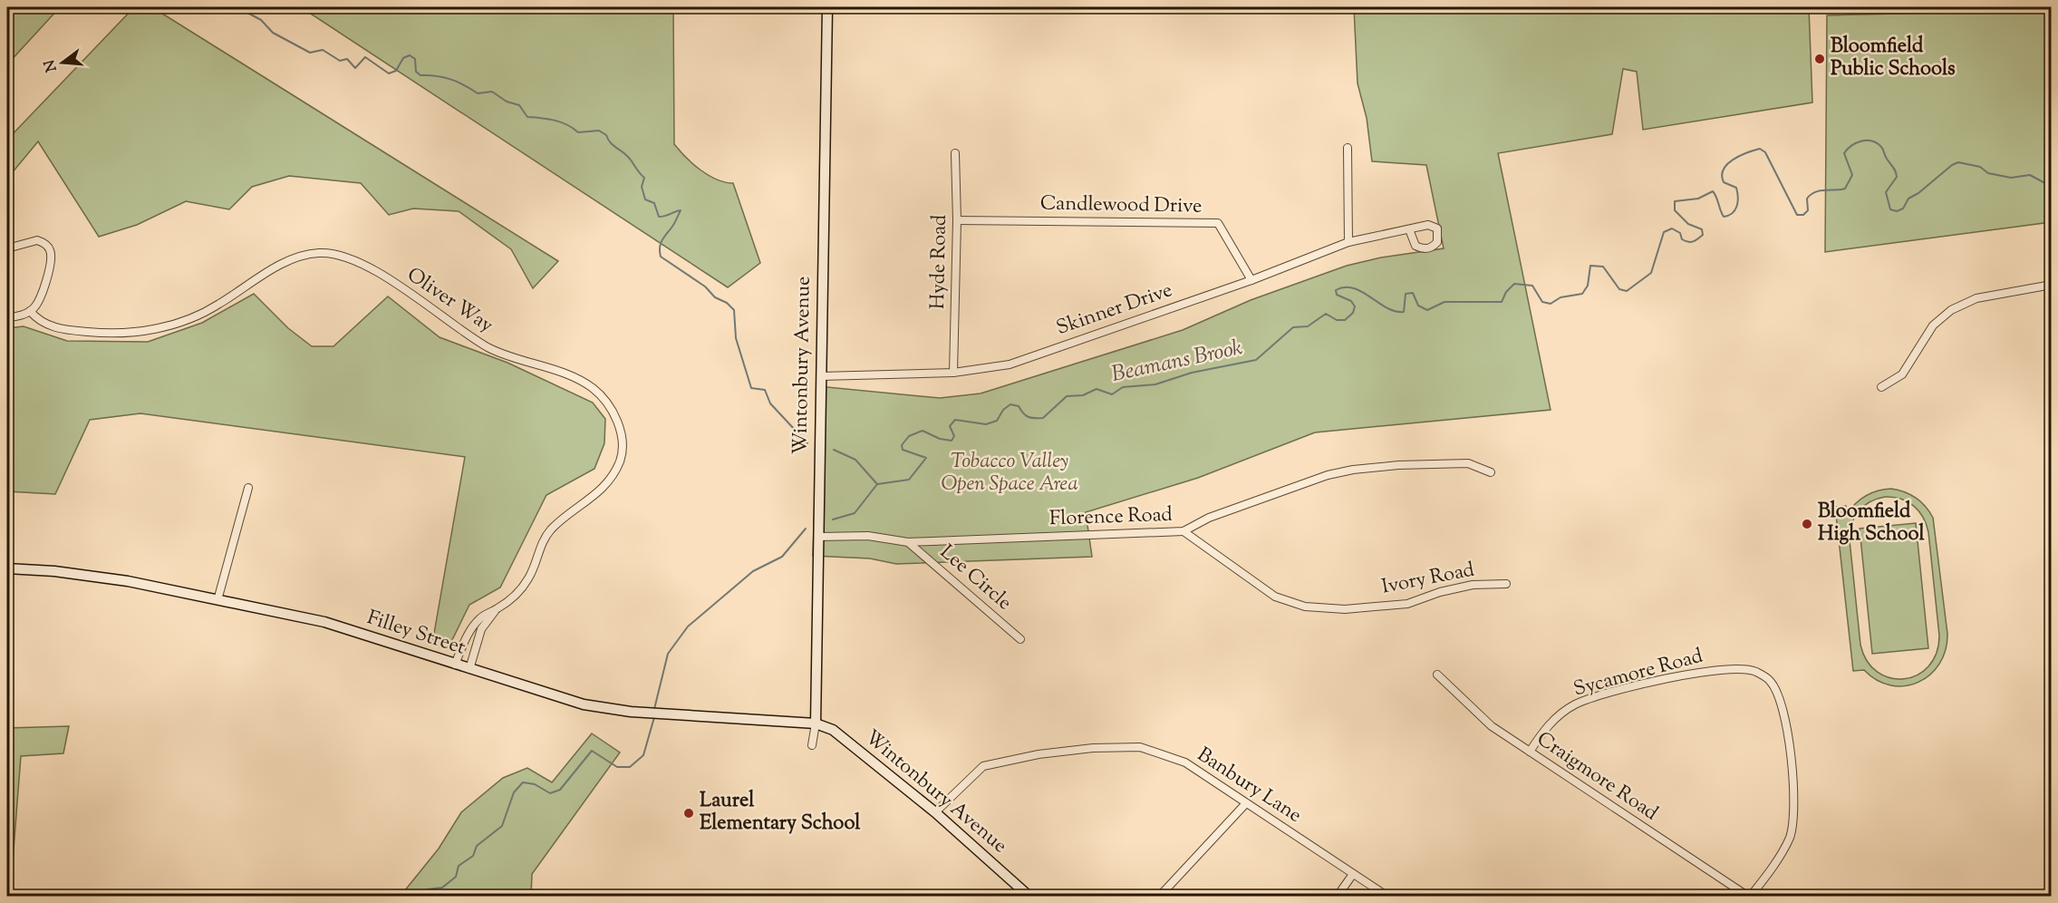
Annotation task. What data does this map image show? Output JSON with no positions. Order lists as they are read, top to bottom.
{
  "streets": {
    "street": [
      "Candlewood Drive",
      "Hyde Road",
      "Oliver Way",
      "Skinner Drive",
      "Wintonbury Avenue",
      "Florence Road",
      "Lee Circle",
      "Ivory Road",
      "Filley Street",
      "Sycamore Road",
      "Craigmore Road",
      "Banbury Lane"
    ]
  },
  "crossings": [
    ["Candlewood Drive", "Hyde Road"],
    ["Candlewood Drive", "Skinner Drive"],
    ["Hyde Road", "Skinner Drive"],
    ["Oliver Way", "Filley Street"],
    ["Skinner Drive", "Wintonbury Avenue"],
    ["Wintonbury Avenue", "Florence Road"],
    ["Wintonbury Avenue", "Filley Street"],
    ["Wintonbury Avenue", "Banbury Lane"],
    ["Florence Road", "Lee Circle"],
    ["Florence Road", "Ivory Road"],
    ["Sycamore Road", "Craigmore Road"]
  ],
  "water": ["Beamans Brook"],
  "parks": ["Tobacco Valley Open Space Area"],
  "places": ["Bloomfield Public Schools", "Bloomfield High School", "Laurel Elementary School"],
  "north": "left"
}
